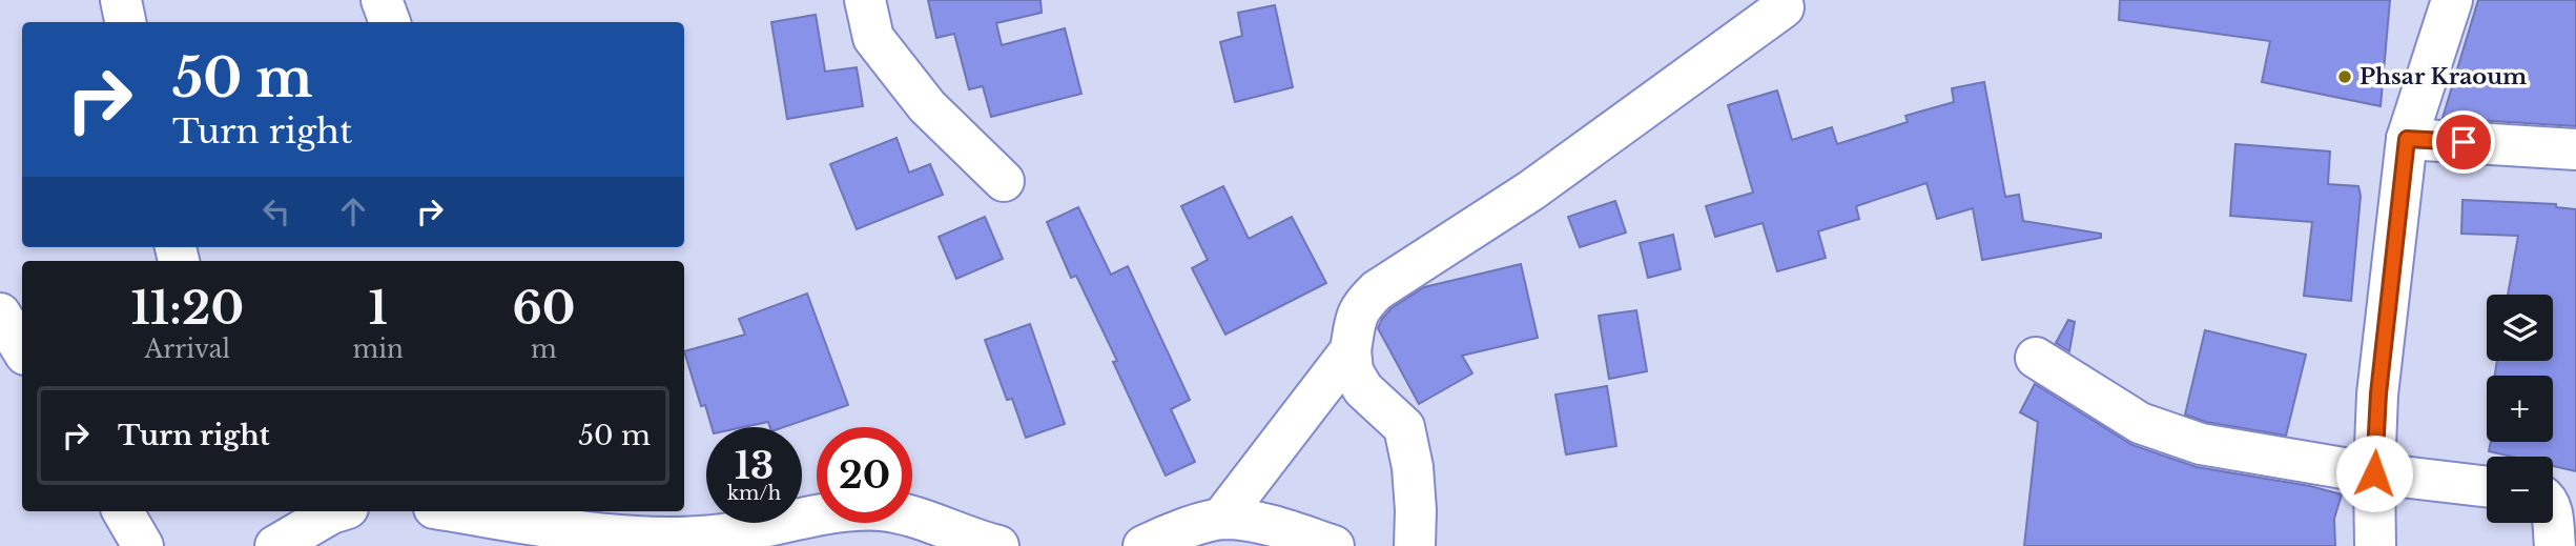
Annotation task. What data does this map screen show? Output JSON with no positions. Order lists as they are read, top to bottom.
{
  "places": ["Phsar Kraoum"],
  "page": {
    "turn": ["50 m", "Turn right"],
    "eta": [
      "11:20",
      "Arrival",
      "1",
      "min",
      "60",
      "m"
    ],
    "map_buttons": ["+", "−"],
    "list": [
      {
        "name": "Turn right",
        "value": "50 m"
      }
    ],
    "speed": "13 km/h",
    "limit": "20"
  }
}
